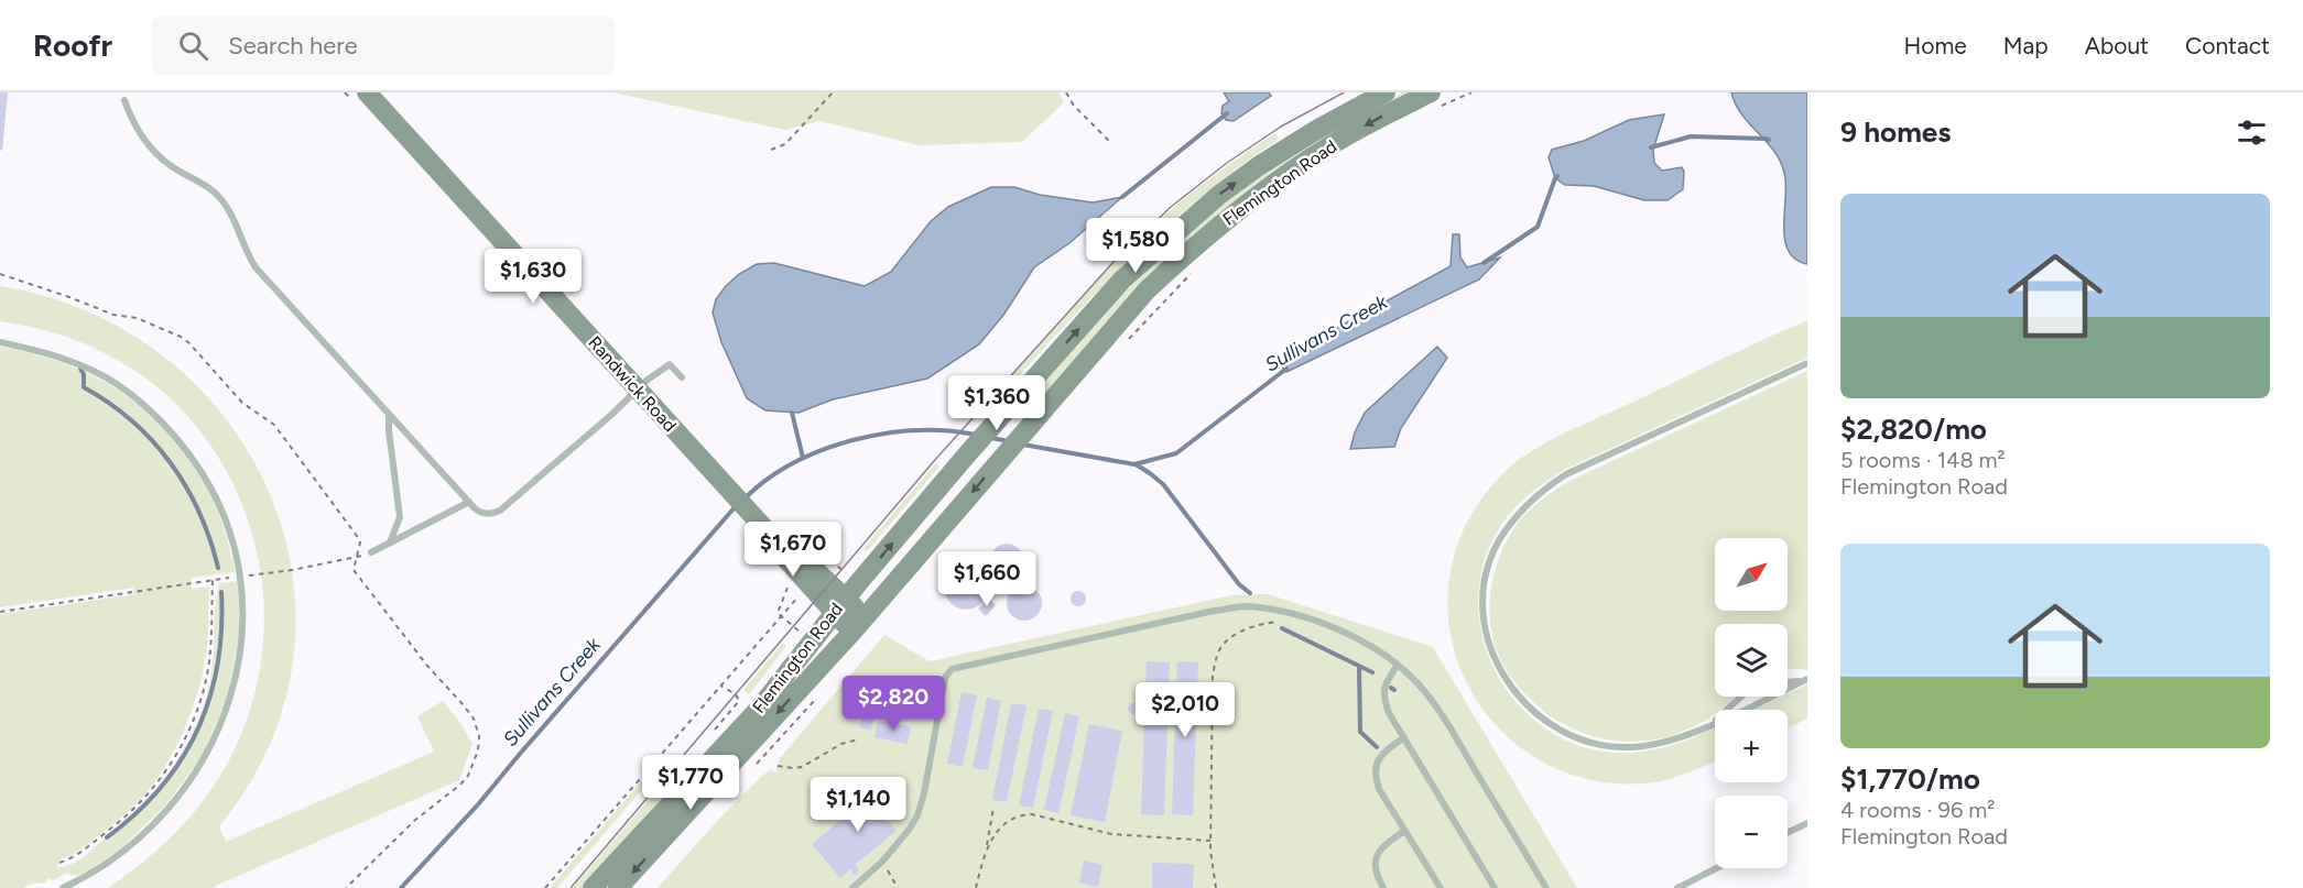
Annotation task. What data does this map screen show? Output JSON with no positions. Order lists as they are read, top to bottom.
{
  "streets": {
    "main road": ["Flemington Road", "Randwick Road"]
  },
  "crossings": [
    ["Flemington Road", "Randwick Road"]
  ],
  "water": ["Sullivans Creek"],
  "north": "top right",
  "page": {
    "header": "Roofr",
    "search": "Search here",
    "nav": [
      "Home",
      "Map",
      "About",
      "Contact"
    ],
    "heading": "9 homes",
    "list": [
      {
        "name": "$2,820/mo",
        "note": "5 rooms · 148 m² · Flemington Road"
      },
      {
        "name": "$1,770/mo",
        "note": "4 rooms · 96 m² · Flemington Road"
      }
    ],
    "price": [
      "$1,580",
      "$1,630",
      "$1,360",
      "$1,670",
      "$1,660",
      "$2,820",
      "$2,010",
      "$1,770",
      "$1,140"
    ],
    "map_buttons": ["+", "−"]
  }
}
